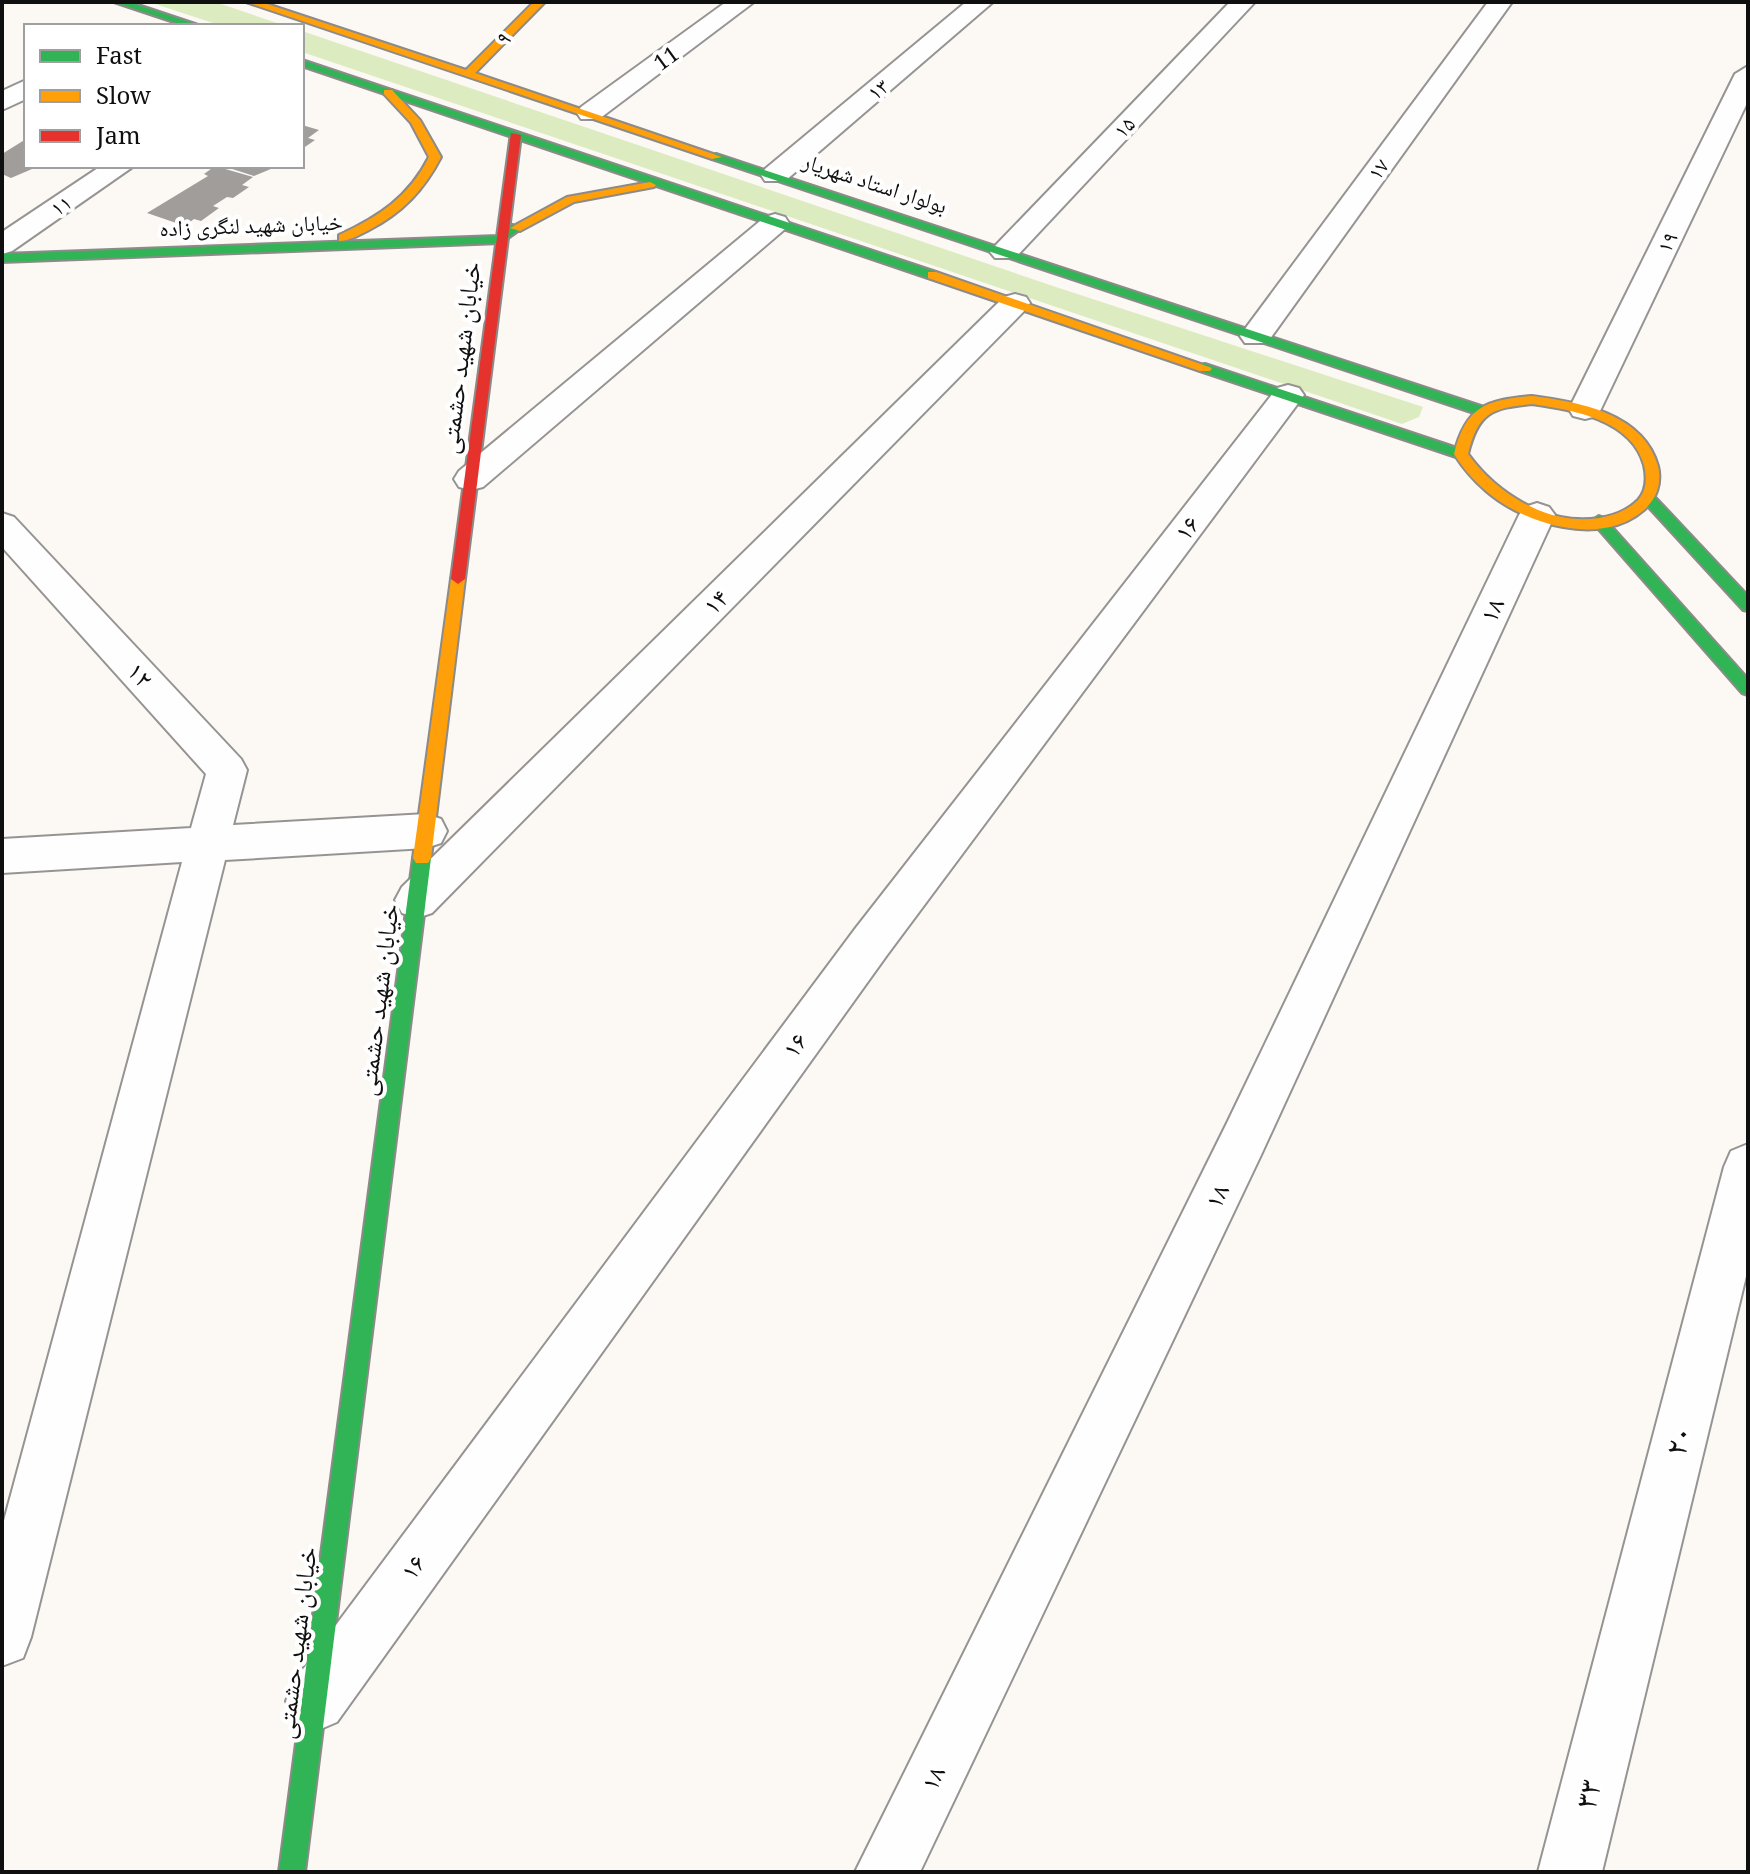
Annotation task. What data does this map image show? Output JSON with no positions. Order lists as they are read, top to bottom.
{
  "streets": {
    "street": [
      "۹",
      "11",
      "۱۳",
      "۱۵",
      "۱۷",
      "بولوار استاد شهریار",
      "۱۱",
      "خیابان شهید لنگری زاده",
      "۱۹",
      "خیابان شهید حشمتی",
      "۱۶",
      "۱۴",
      "۱۸",
      "۱۲",
      "۲۰",
      "۳۳"
    ]
  },
  "crossings": [
    ["۹", "بولوار استاد شهریار"],
    ["11", "بولوار استاد شهریار"],
    ["۱۳", "بولوار استاد شهریار"],
    ["۱۵", "بولوار استاد شهریار"],
    ["۱۷", "بولوار استاد شهریار"],
    ["بولوار استاد شهریار", "۱۹"],
    ["بولوار استاد شهریار", "۱۸"],
    ["خیابان شهید لنگری زاده", "خیابان شهید حشمتی"],
    ["۱۹", "۱۸"],
    ["خیابان شهید حشمتی", "۱۶"],
    ["خیابان شهید حشمتی", "۱۴"],
    ["۲۰", "۳۳"]
  ],
  "legend": ["Fast", "Slow", "Jam"]
}
